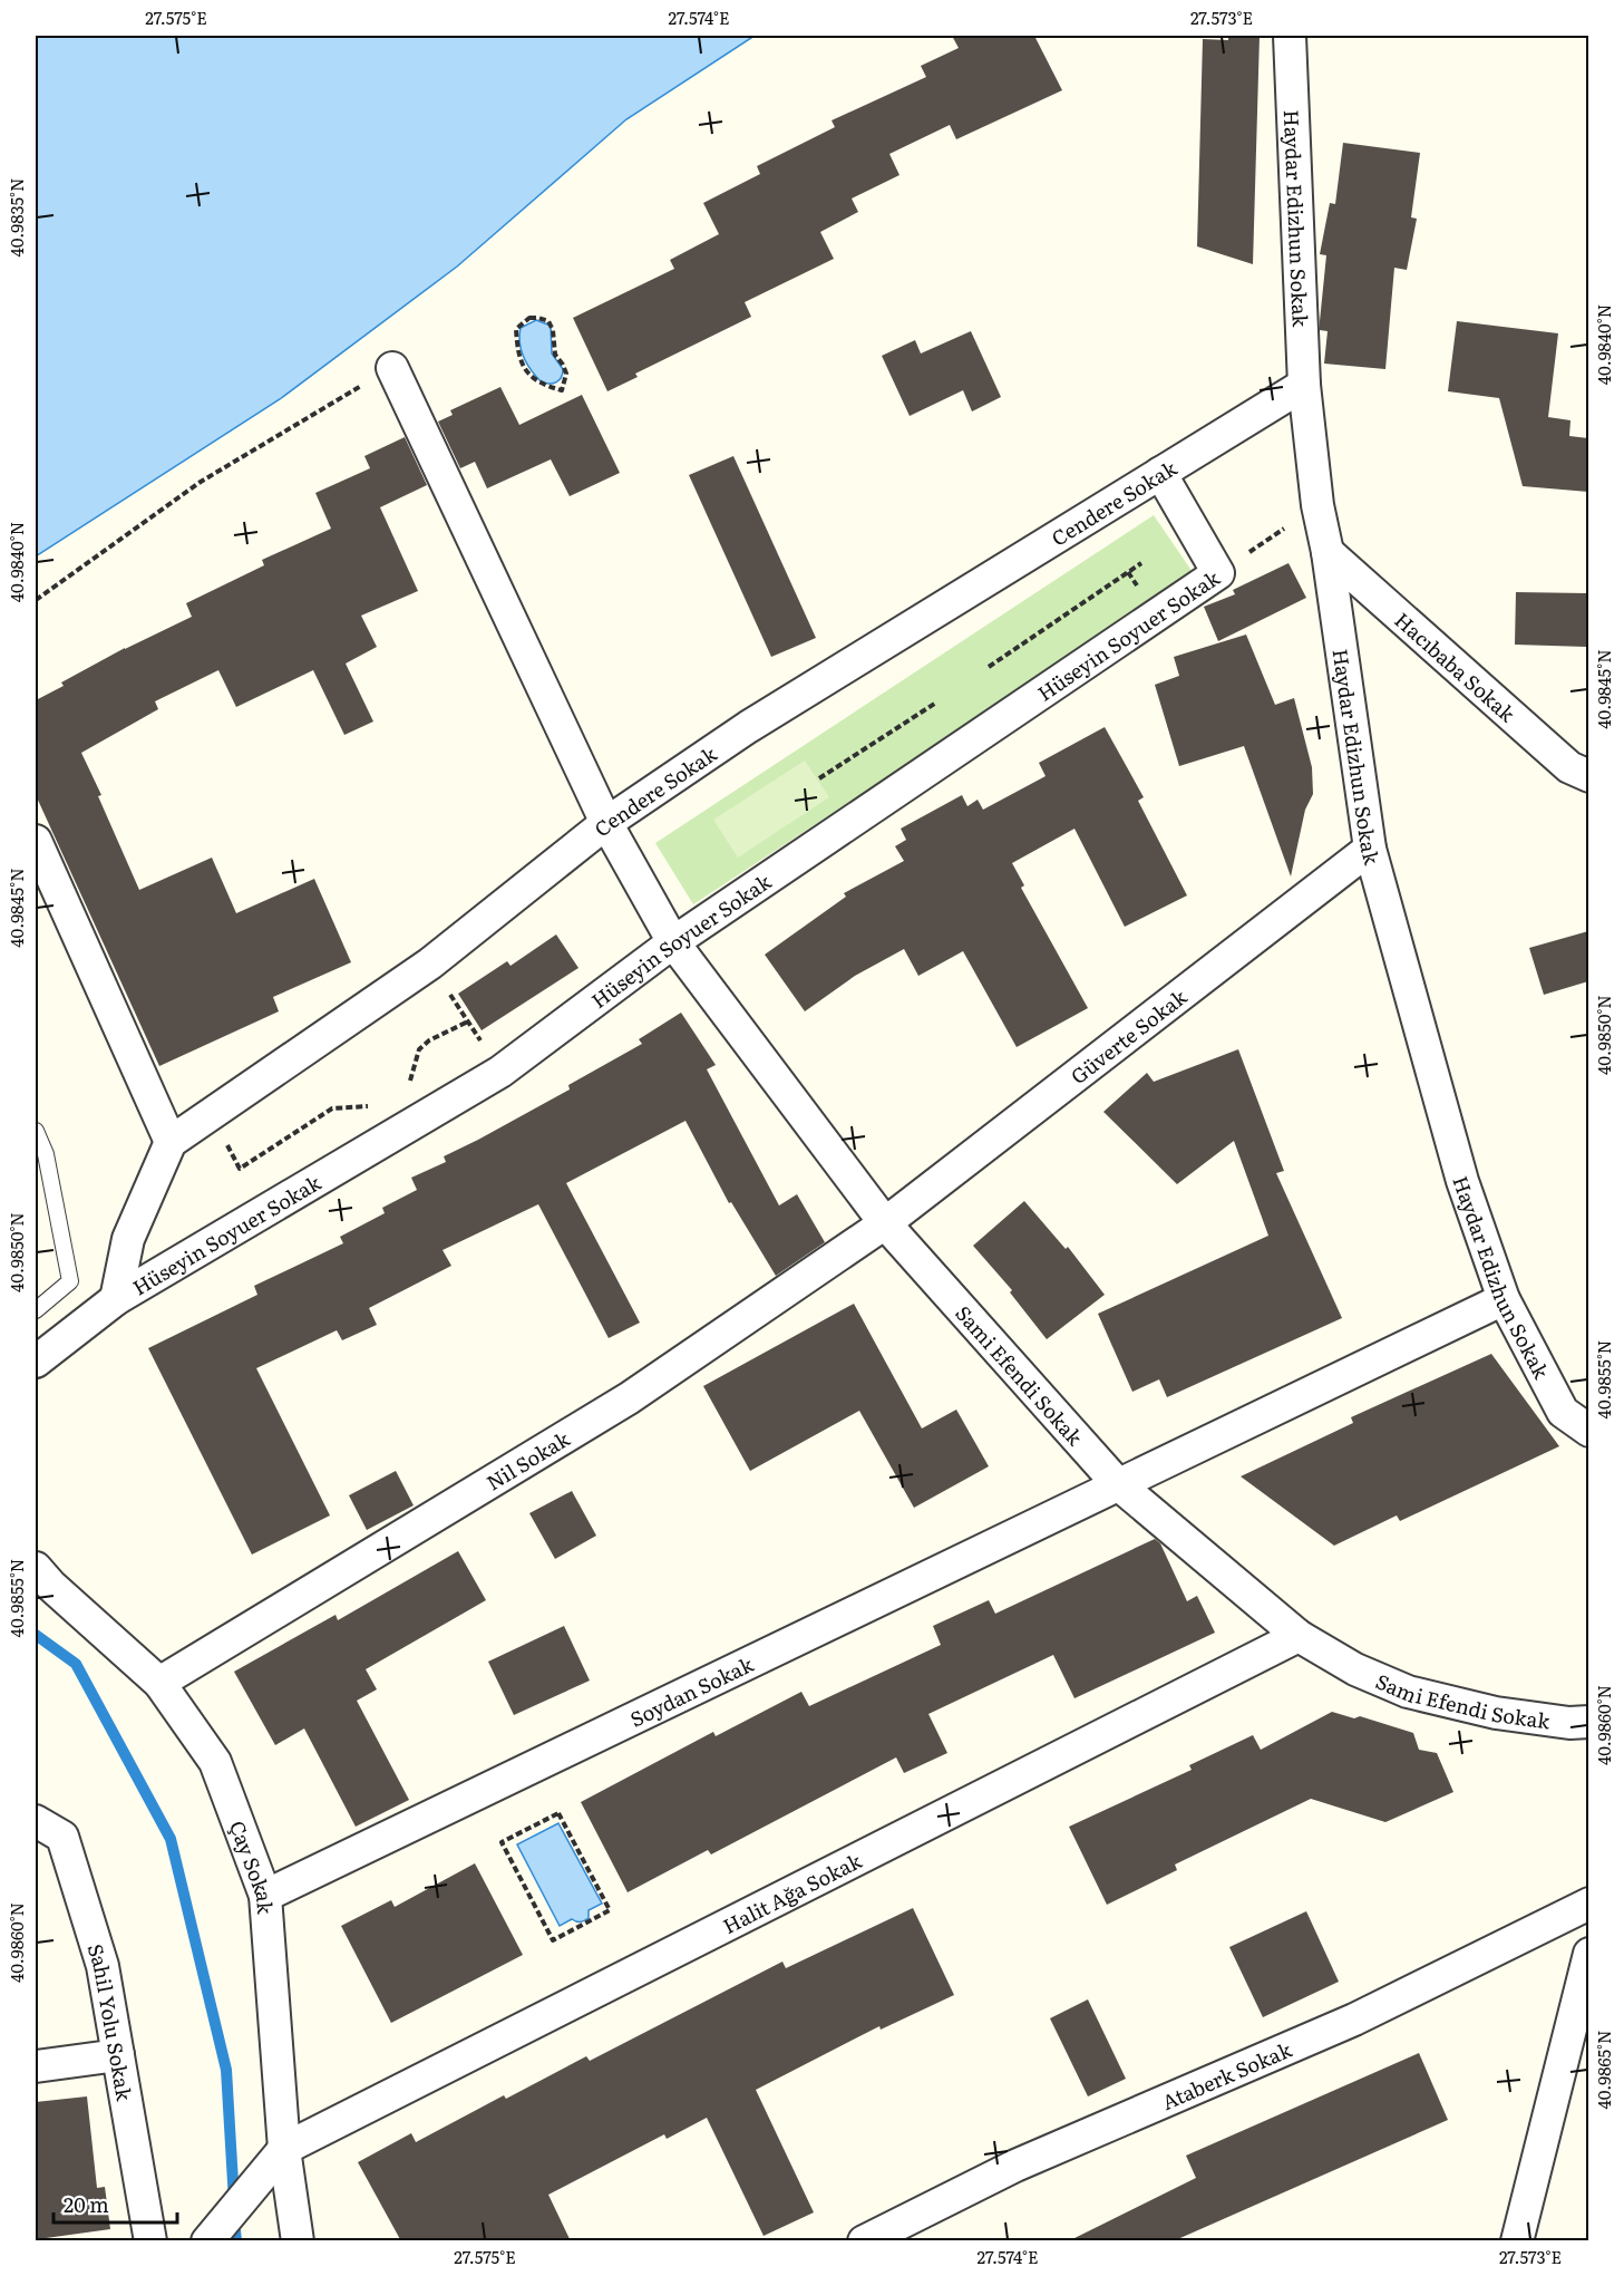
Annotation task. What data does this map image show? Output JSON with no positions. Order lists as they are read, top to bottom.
{
  "streets": {
    "street": [
      "Haydar Edizhun Sokak",
      "Cendere Sokak",
      "Hüseyin Soyuer Sokak",
      "Hacıbaba Sokak",
      "Güverte Sokak",
      "Sami Efendi Sokak",
      "Nil Sokak",
      "Soydan Sokak",
      "Çay Sokak",
      "Halit Ağa Sokak",
      "Sahil Yolu Sokak",
      "Ataberk Sokak"
    ]
  },
  "crossings": [
    ["Haydar Edizhun Sokak", "Cendere Sokak"],
    ["Haydar Edizhun Sokak", "Hüseyin Soyuer Sokak"],
    ["Haydar Edizhun Sokak", "Hacıbaba Sokak"],
    ["Haydar Edizhun Sokak", "Güverte Sokak"],
    ["Haydar Edizhun Sokak", "Soydan Sokak"],
    ["Cendere Sokak", "Sami Efendi Sokak"],
    ["Hüseyin Soyuer Sokak", "Sami Efendi Sokak"],
    ["Güverte Sokak", "Sami Efendi Sokak"],
    ["Güverte Sokak", "Nil Sokak"],
    ["Sami Efendi Sokak", "Nil Sokak"],
    ["Sami Efendi Sokak", "Soydan Sokak"],
    ["Sami Efendi Sokak", "Halit Ağa Sokak"],
    ["Nil Sokak", "Çay Sokak"],
    ["Soydan Sokak", "Çay Sokak"],
    ["Çay Sokak", "Halit Ağa Sokak"]
  ],
  "scale_bar": "20 m",
  "coordinates": [
    "27.575°E",
    "27.574°E",
    "27.573°E",
    "40.9835°N",
    "40.9840°N",
    "40.9845°N",
    "40.9850°N",
    "40.9855°N",
    "40.9860°N",
    "40.9865°N"
  ]
}
